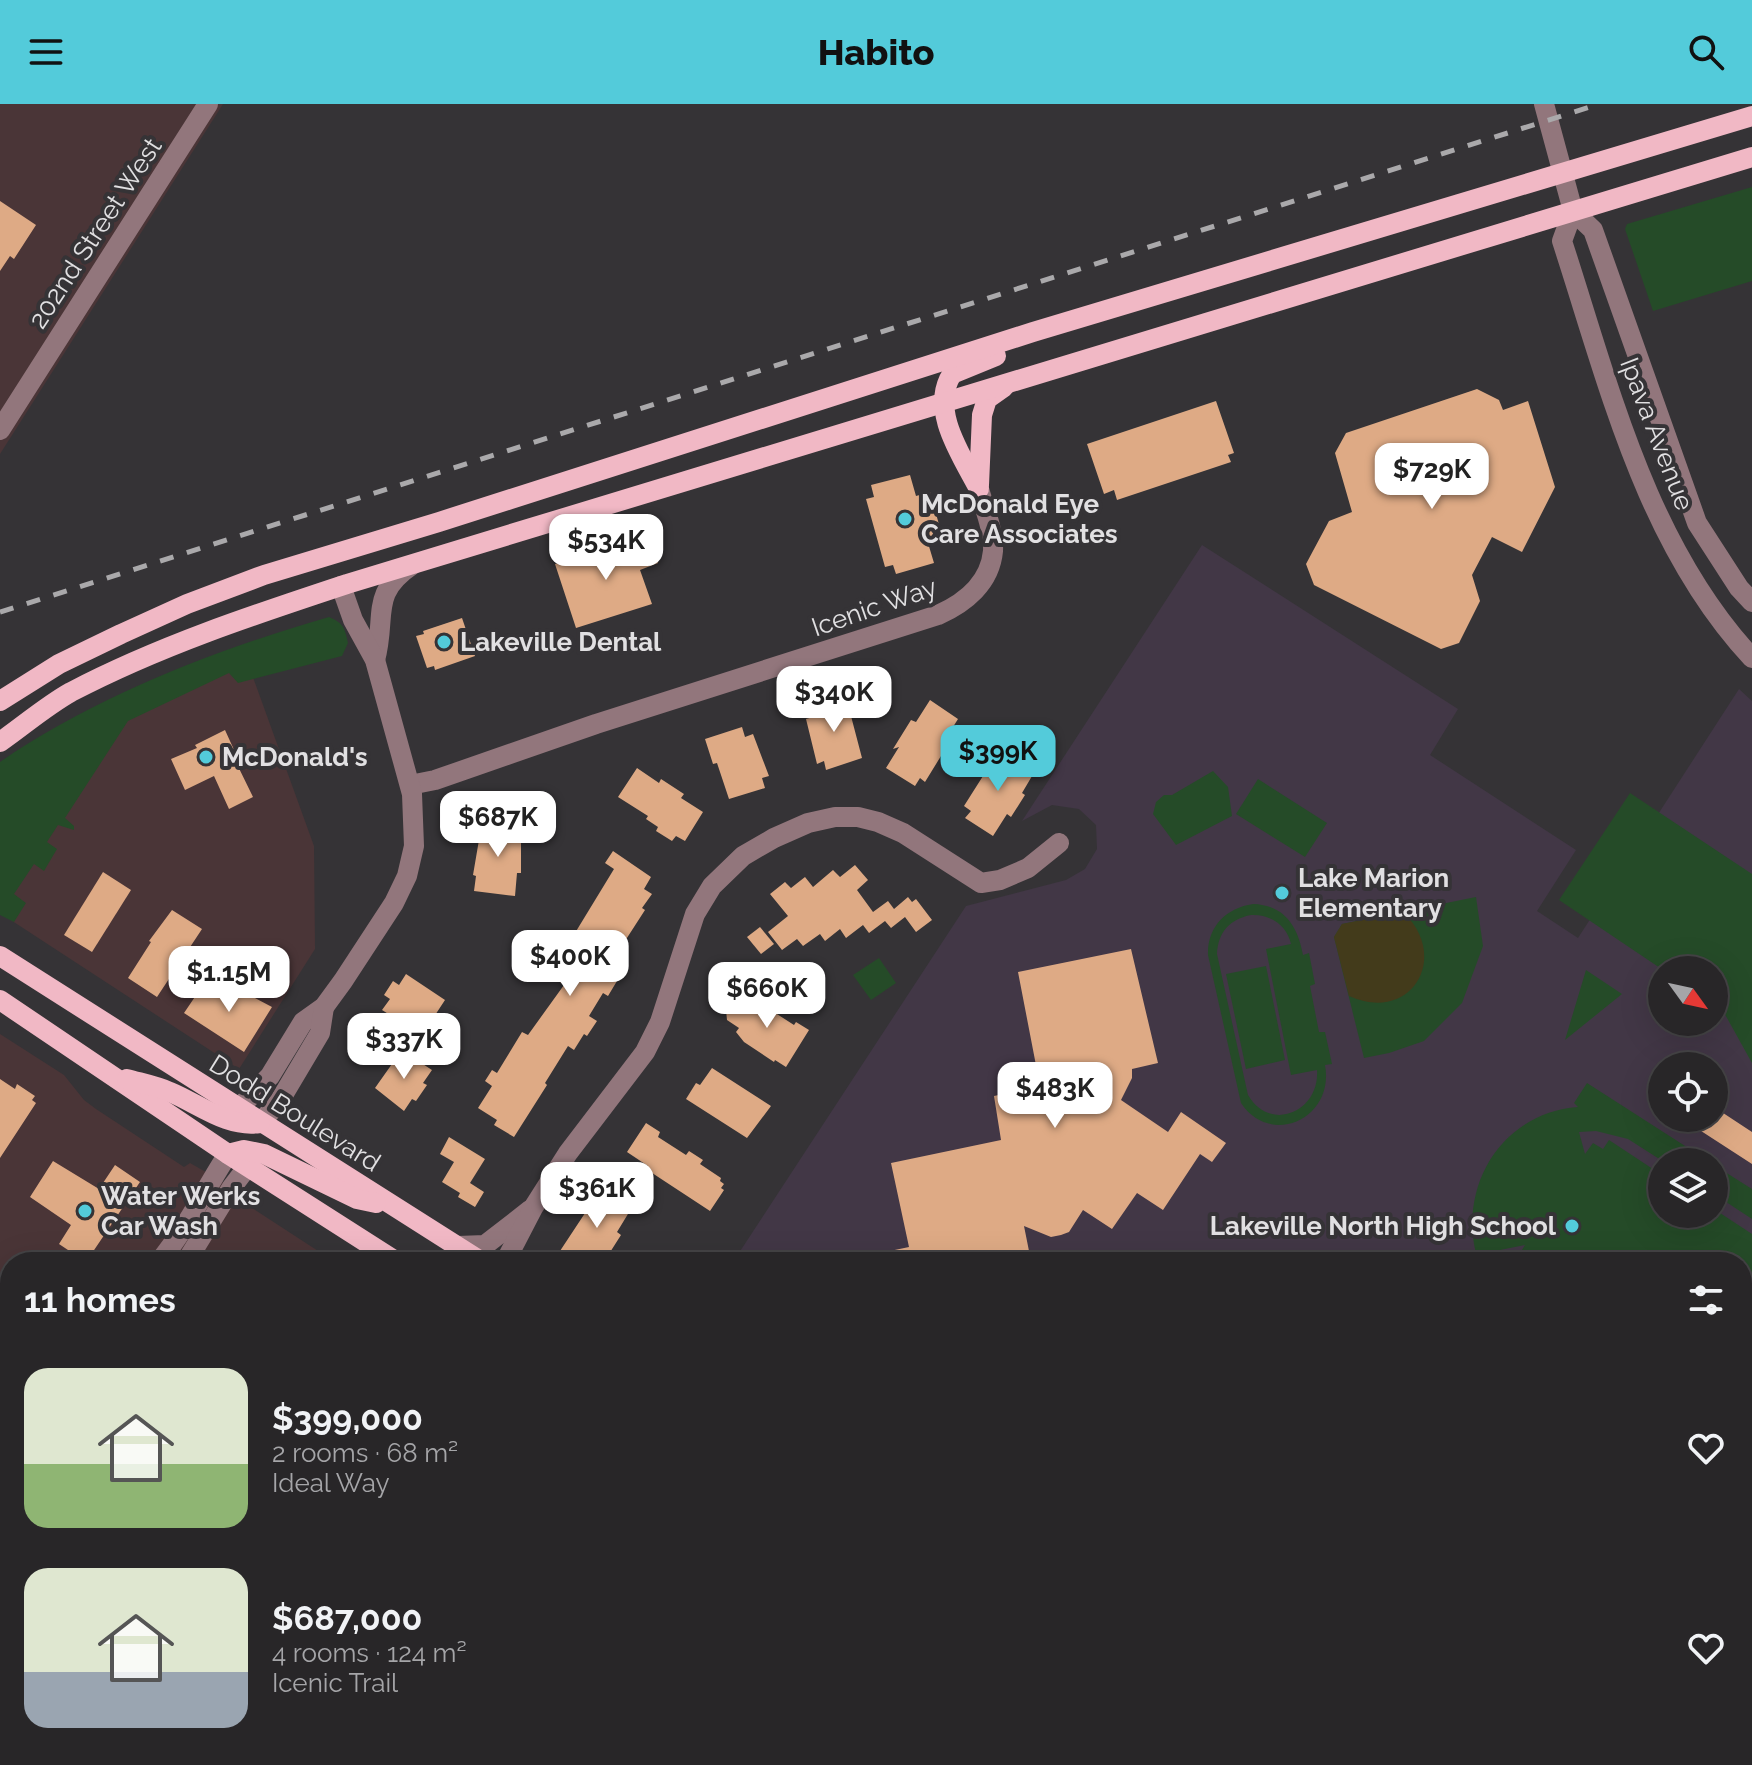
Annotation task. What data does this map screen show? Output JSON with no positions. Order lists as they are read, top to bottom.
{
  "streets": {
    "main road": ["Dodd Boulevard"],
    "street": ["202nd Street West", "Ipava Avenue", "Icenic Way"]
  },
  "places": [
    "McDonald Eye Care Associates",
    "Lakeville Dental",
    "McDonald's",
    "Lake Marion Elementary",
    "Water Werks Car Wash",
    "Lakeville North High School"
  ],
  "north": "bottom right",
  "page": {
    "header": "Habito",
    "price": [
      "$729K",
      "$534K",
      "$340K",
      "$399K",
      "$687K",
      "$400K",
      "$1.15M",
      "$660K",
      "$337K",
      "$483K",
      "$361K"
    ],
    "heading": "11 homes",
    "list": [
      {
        "name": "$399,000",
        "note": "2 rooms · 68 m² · Ideal Way"
      },
      {
        "name": "$687,000",
        "note": "4 rooms · 124 m² · Icenic Trail"
      }
    ]
  }
}
